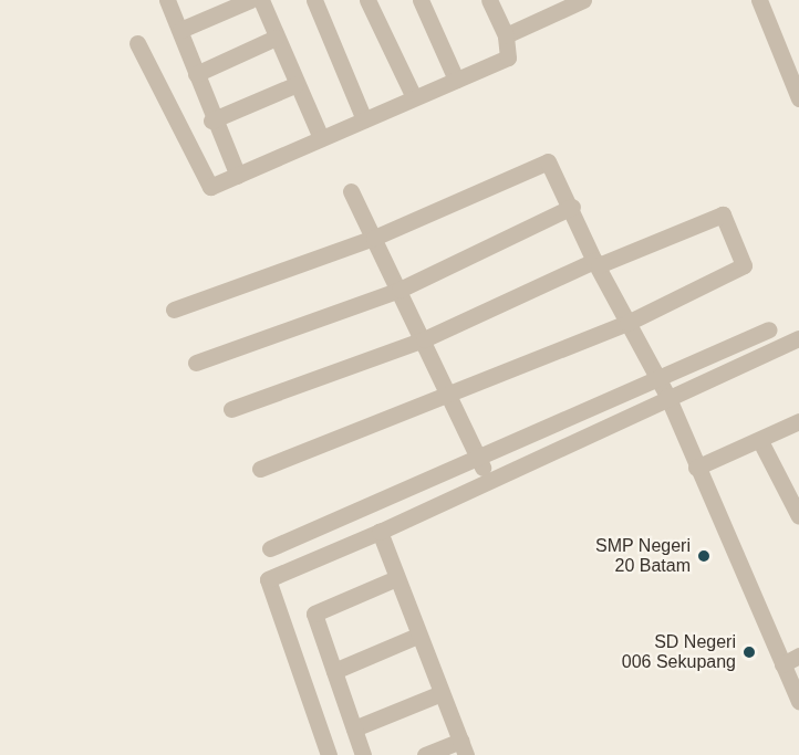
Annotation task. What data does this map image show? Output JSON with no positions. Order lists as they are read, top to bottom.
{
  "places": ["SMP Negeri 20 Batam", "SD Negeri 006 Sekupang"]
}
